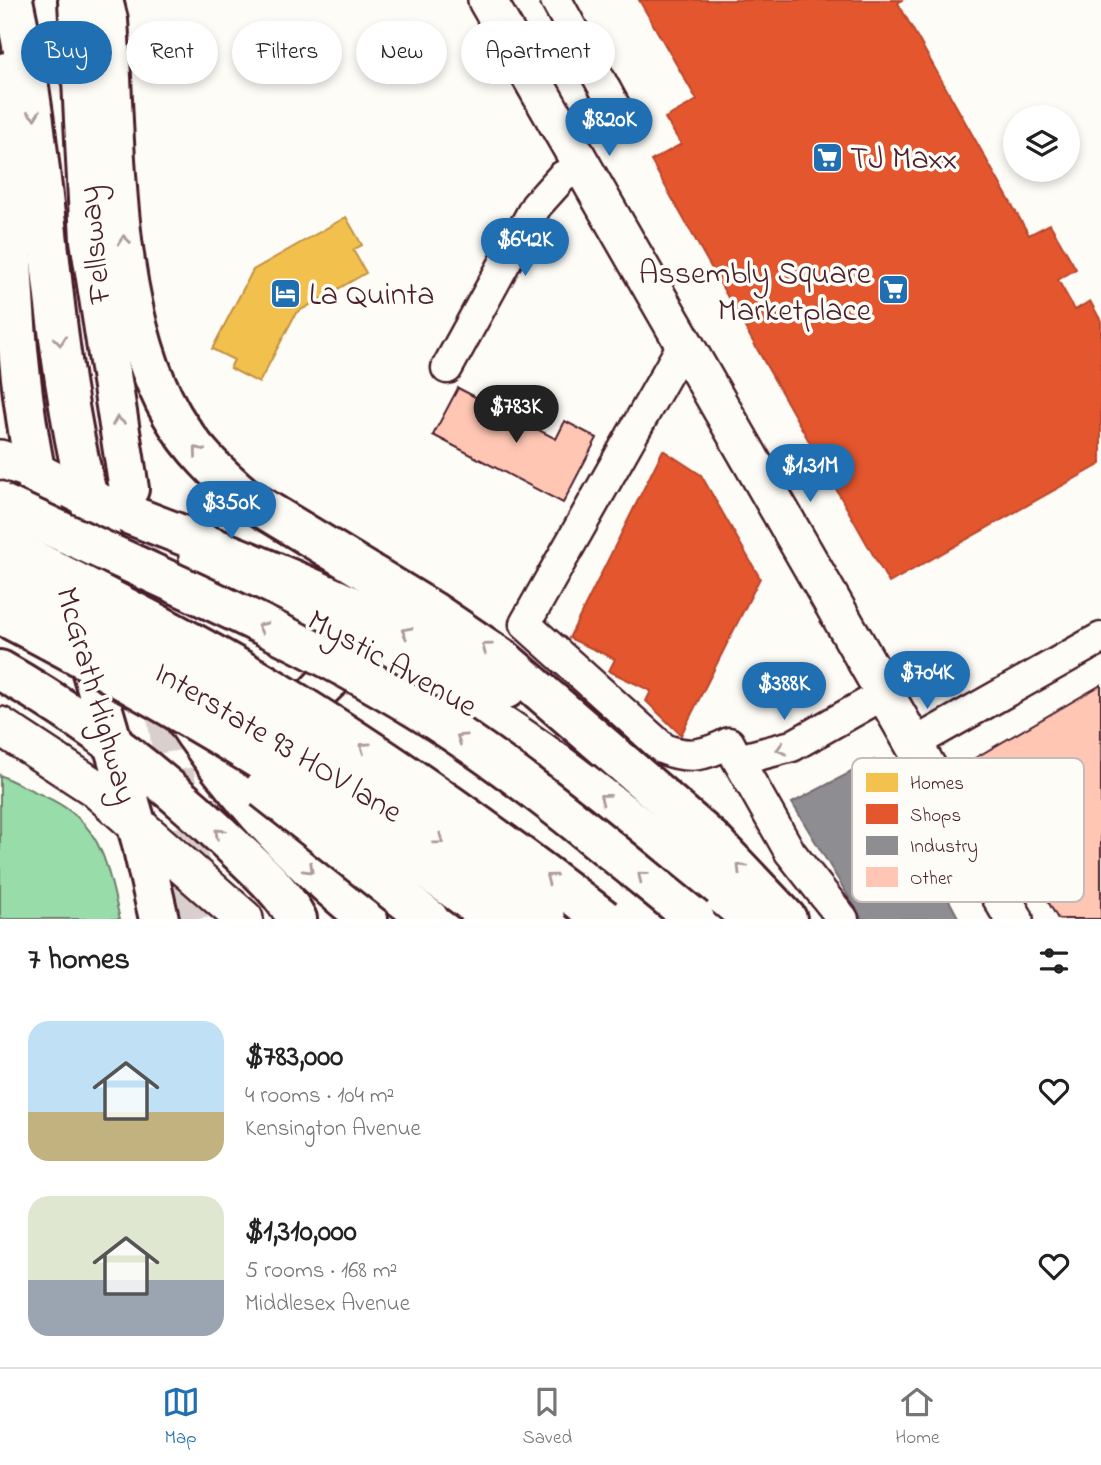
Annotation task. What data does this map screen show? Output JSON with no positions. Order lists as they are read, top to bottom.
{
  "streets": {
    "highway": ["Fellsway", "McGrath Highway", "Interstate 93 HOV lane"],
    "main road": ["Mystic Avenue"]
  },
  "crossings": [
    ["Mystic Avenue", "McGrath Highway"]
  ],
  "places": {
    "supermarket": ["TJ Maxx", "Assembly Square Marketplace"],
    "hotel": ["La Quinta"]
  },
  "legend": [
    "Homes",
    "Shops",
    "Industry",
    "Other"
  ],
  "page": {
    "chip": [
      "Buy",
      "Rent",
      "Filters",
      "New",
      "Apartment"
    ],
    "price": [
      "$820K",
      "$642K",
      "$783K",
      "$1.31M",
      "$350K",
      "$704K",
      "$388K"
    ],
    "heading": "7 homes",
    "list": [
      {
        "name": "$783,000",
        "note": "4 rooms · 104 m² · Kensington Avenue"
      },
      {
        "name": "$1,310,000",
        "note": "5 rooms · 168 m² · Middlesex Avenue"
      }
    ],
    "tabs": ["Map", "Saved", "Home"]
  }
}
